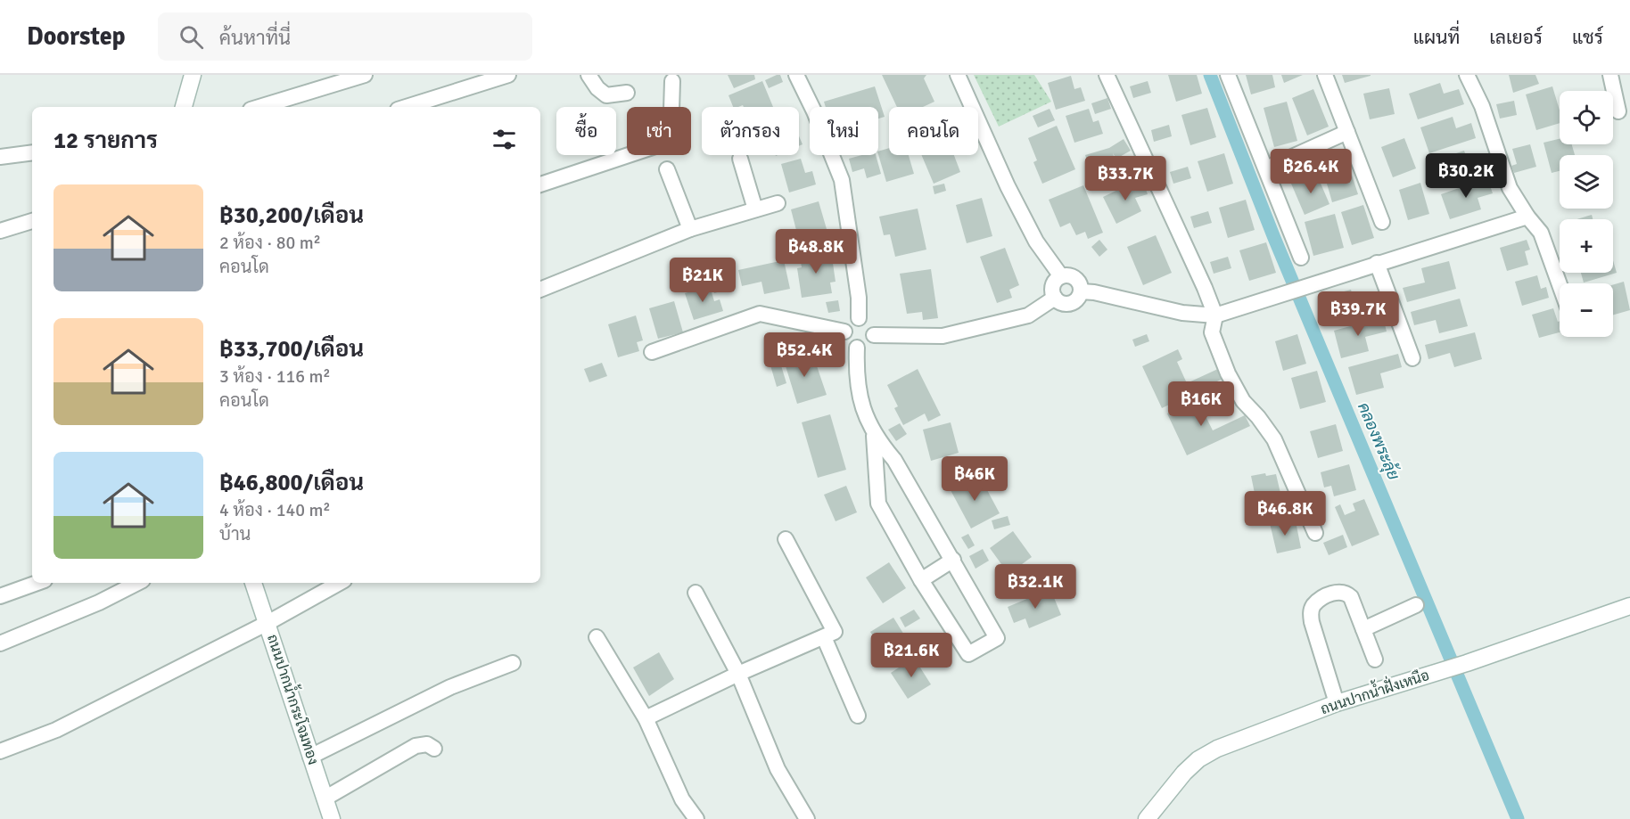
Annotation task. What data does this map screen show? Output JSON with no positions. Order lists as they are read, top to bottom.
{
  "streets": {
    "street": ["ถนนปากน้ำฝั่งเหนือ", "ถนนปากน้ำกระโจมทอง"]
  },
  "water": ["คลองพระลุ้ย"],
  "page": {
    "header": "Doorstep",
    "search": "ค้นหาที่นี่",
    "nav": ["แผนที่", "เลเยอร์", "แชร์"],
    "map_buttons": ["+", "−"],
    "chip": [
      "ซื้อ",
      "เช่า",
      "ตัวกรอง",
      "ใหม่",
      "คอนโด"
    ],
    "heading": "12 รายการ",
    "price": [
      "฿26.4K",
      "฿30.2K",
      "฿33.7K",
      "฿48.8K",
      "฿21K",
      "฿39.7K",
      "฿52.4K",
      "฿16K",
      "฿46K",
      "฿46.8K",
      "฿32.1K",
      "฿21.6K"
    ],
    "list": [
      {
        "name": "฿30,200/เดือน",
        "note": "2 ห้อง · 80 m² · คอนโด"
      },
      {
        "name": "฿33,700/เดือน",
        "note": "3 ห้อง · 116 m² · คอนโด"
      },
      {
        "name": "฿46,800/เดือน",
        "note": "4 ห้อง · 140 m² · บ้าน"
      }
    ]
  }
}
